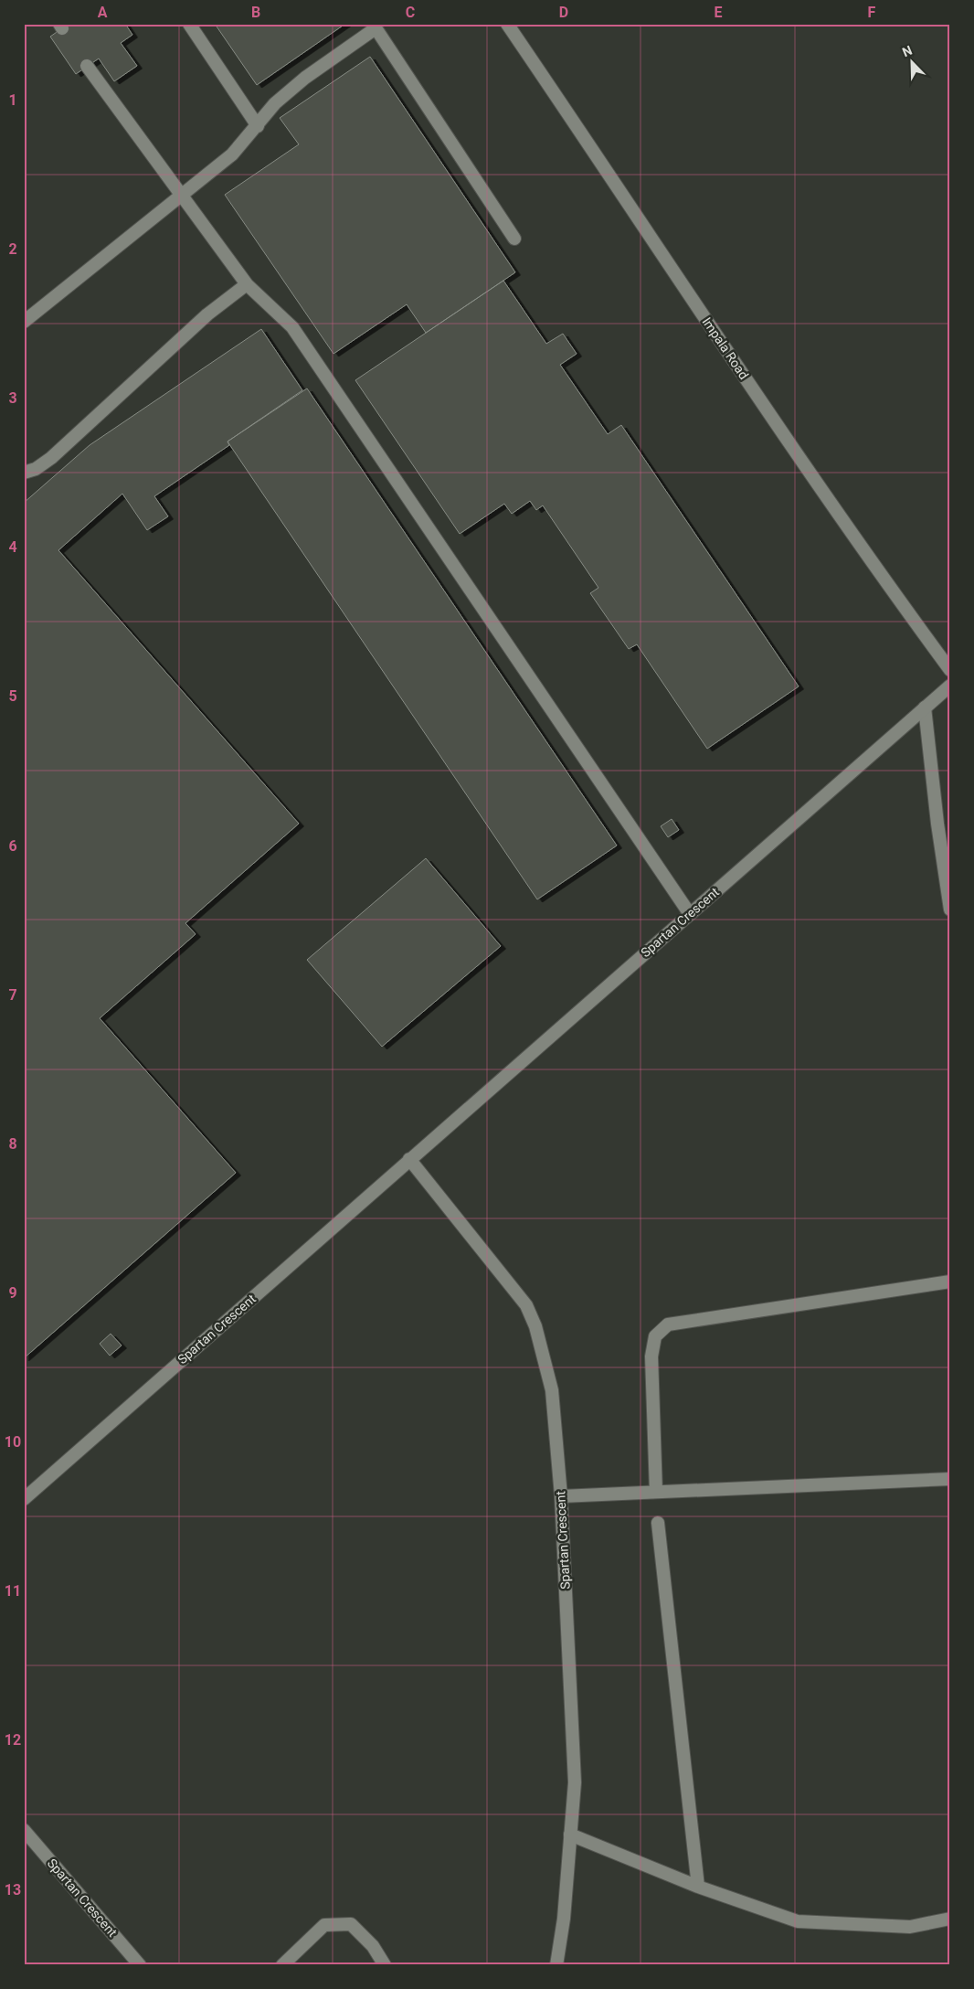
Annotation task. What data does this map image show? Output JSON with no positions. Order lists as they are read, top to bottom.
{
  "streets": {
    "street": ["Impala Road", "Spartan Crescent"]
  },
  "north": "top left",
  "grid": {
    "columns": [
      "A",
      "B",
      "C",
      "D",
      "E",
      "F"
    ],
    "rows": [
      "1",
      "2",
      "3",
      "4",
      "5",
      "6",
      "7",
      "8",
      "9",
      "10",
      "11",
      "12",
      "13"
    ]
  }
}
